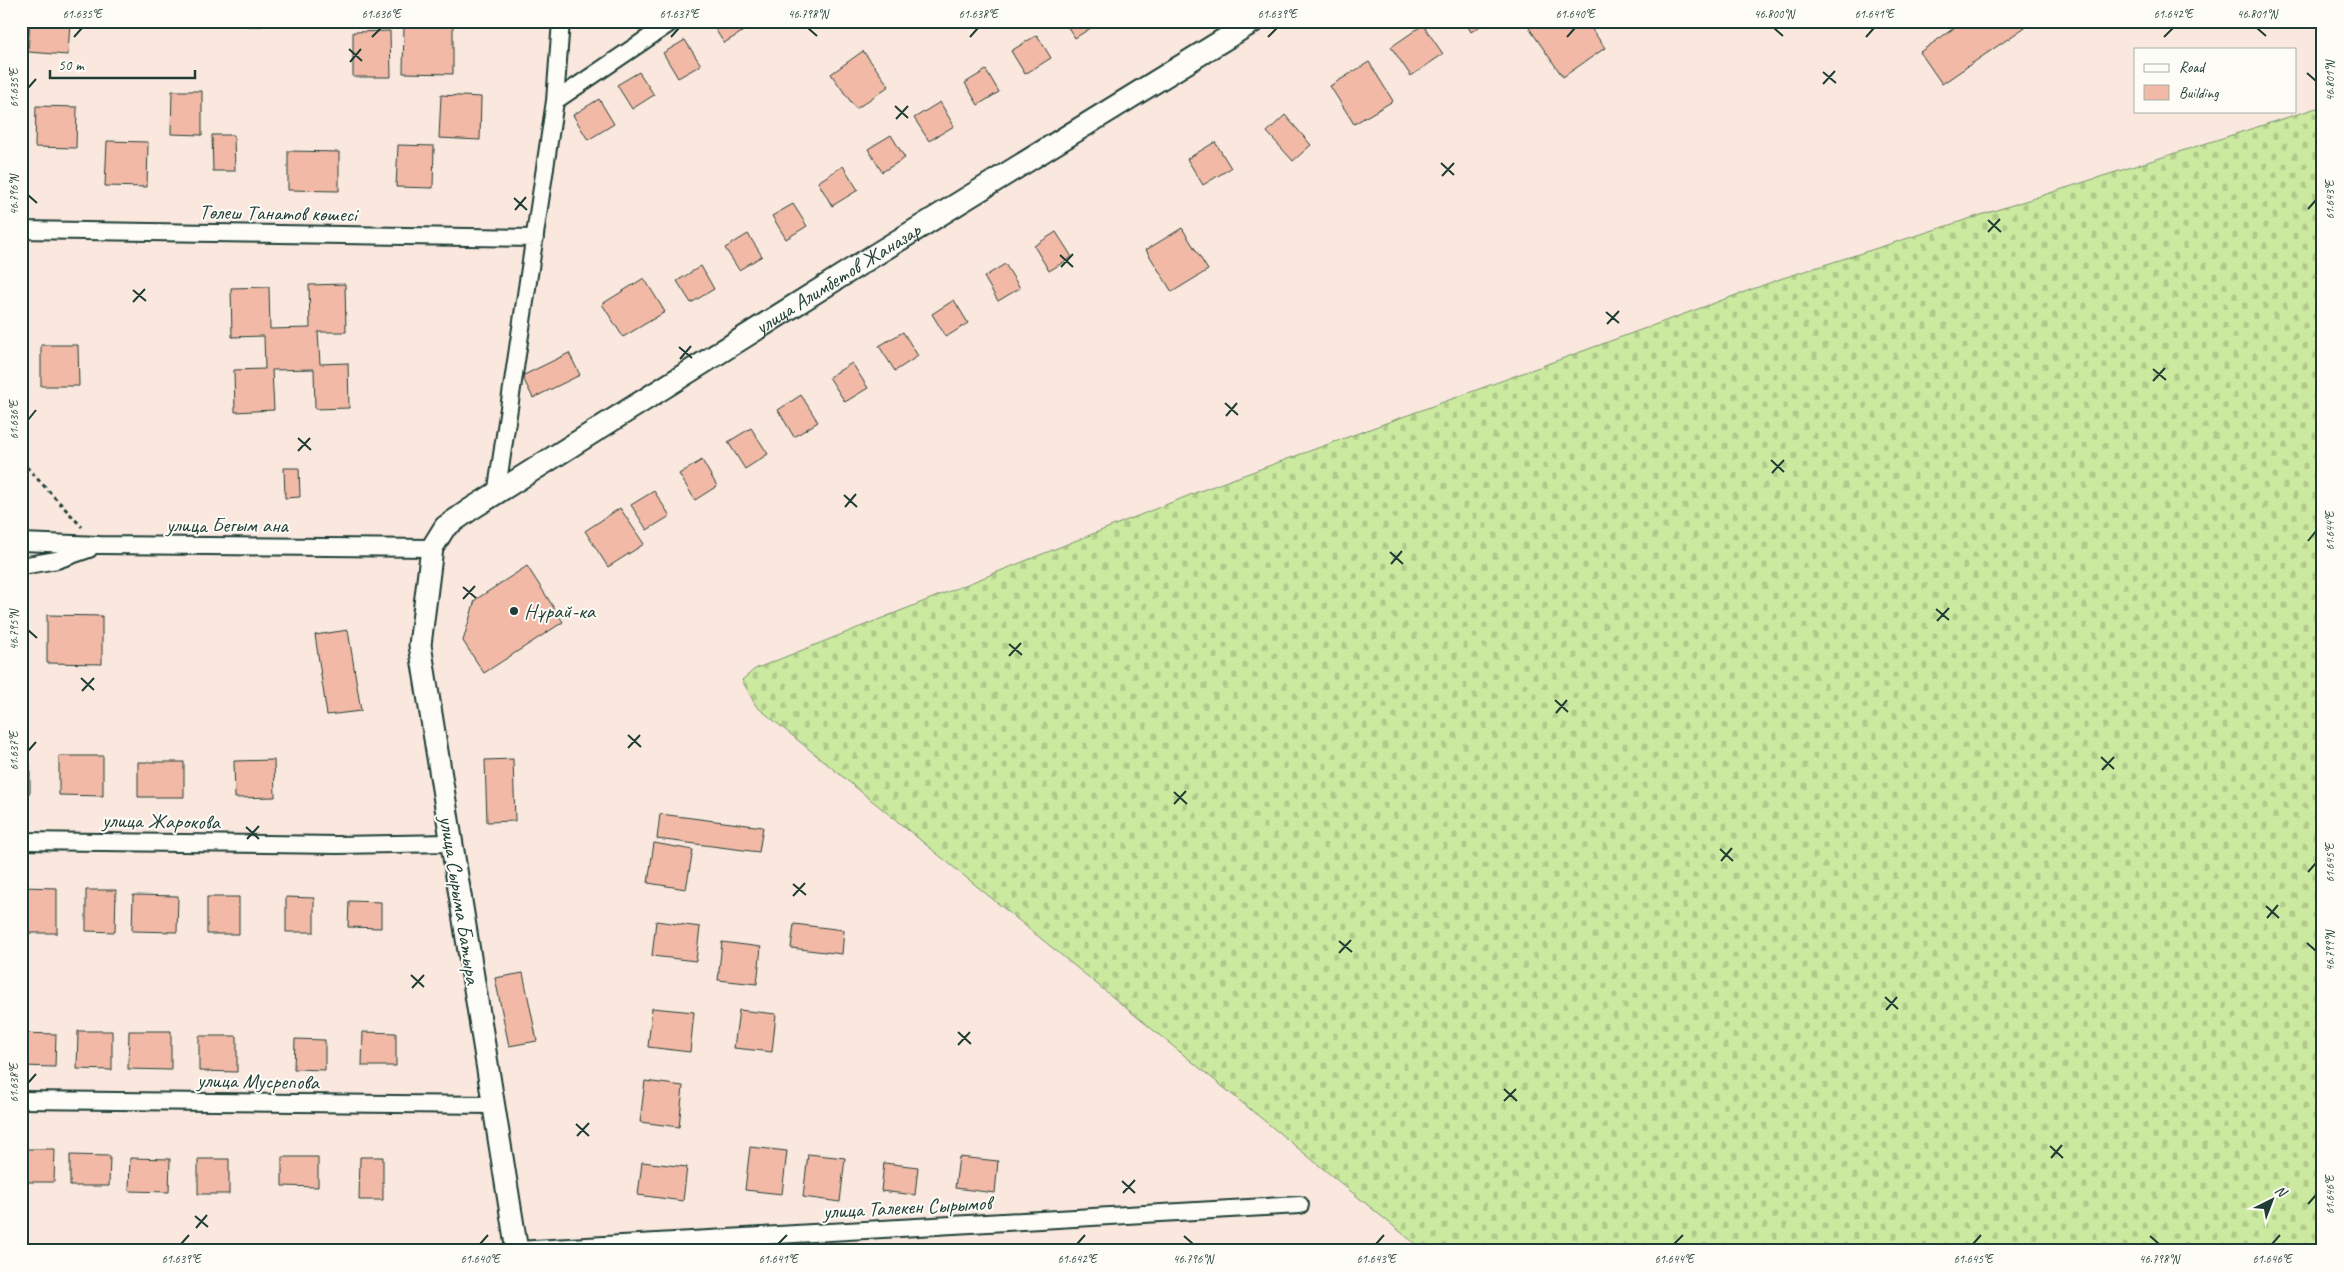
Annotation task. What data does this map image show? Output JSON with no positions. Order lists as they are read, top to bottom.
{
  "streets": {
    "street": [
      "Төлеш Танатов көшесі",
      "улица Алимбетов Жаназар",
      "улица Бегым ана",
      "улица Жарокова",
      "улица Сырыма Батыра",
      "улица Мусрепова",
      "улица Талекен Сырымов"
    ]
  },
  "crossings": [
    ["улица Алимбетов Жаназар", "улица Бегым ана"],
    ["улица Алимбетов Жаназар", "улица Сырыма Батыра"],
    ["улица Бегым ана", "улица Сырыма Батыра"],
    ["улица Жарокова", "улица Сырыма Батыра"],
    ["улица Сырыма Батыра", "улица Мусрепова"],
    ["улица Сырыма Батыра", "улица Талекен Сырымов"]
  ],
  "places": ["Нұрай-ка"],
  "legend": ["Road", "Building"],
  "scale_bar": "50 m",
  "north": "top right",
  "coordinates": [
    "61.635°E",
    "61.636°E",
    "61.637°E",
    "46.798°N",
    "61.638°E",
    "61.639°E",
    "61.640°E",
    "46.800°N",
    "61.641°E",
    "61.642°E",
    "46.801°N",
    "46.796°N",
    "61.643°E",
    "61.644°E",
    "46.795°N",
    "61.645°E",
    "46.799°N",
    "61.646°E"
  ]
}
